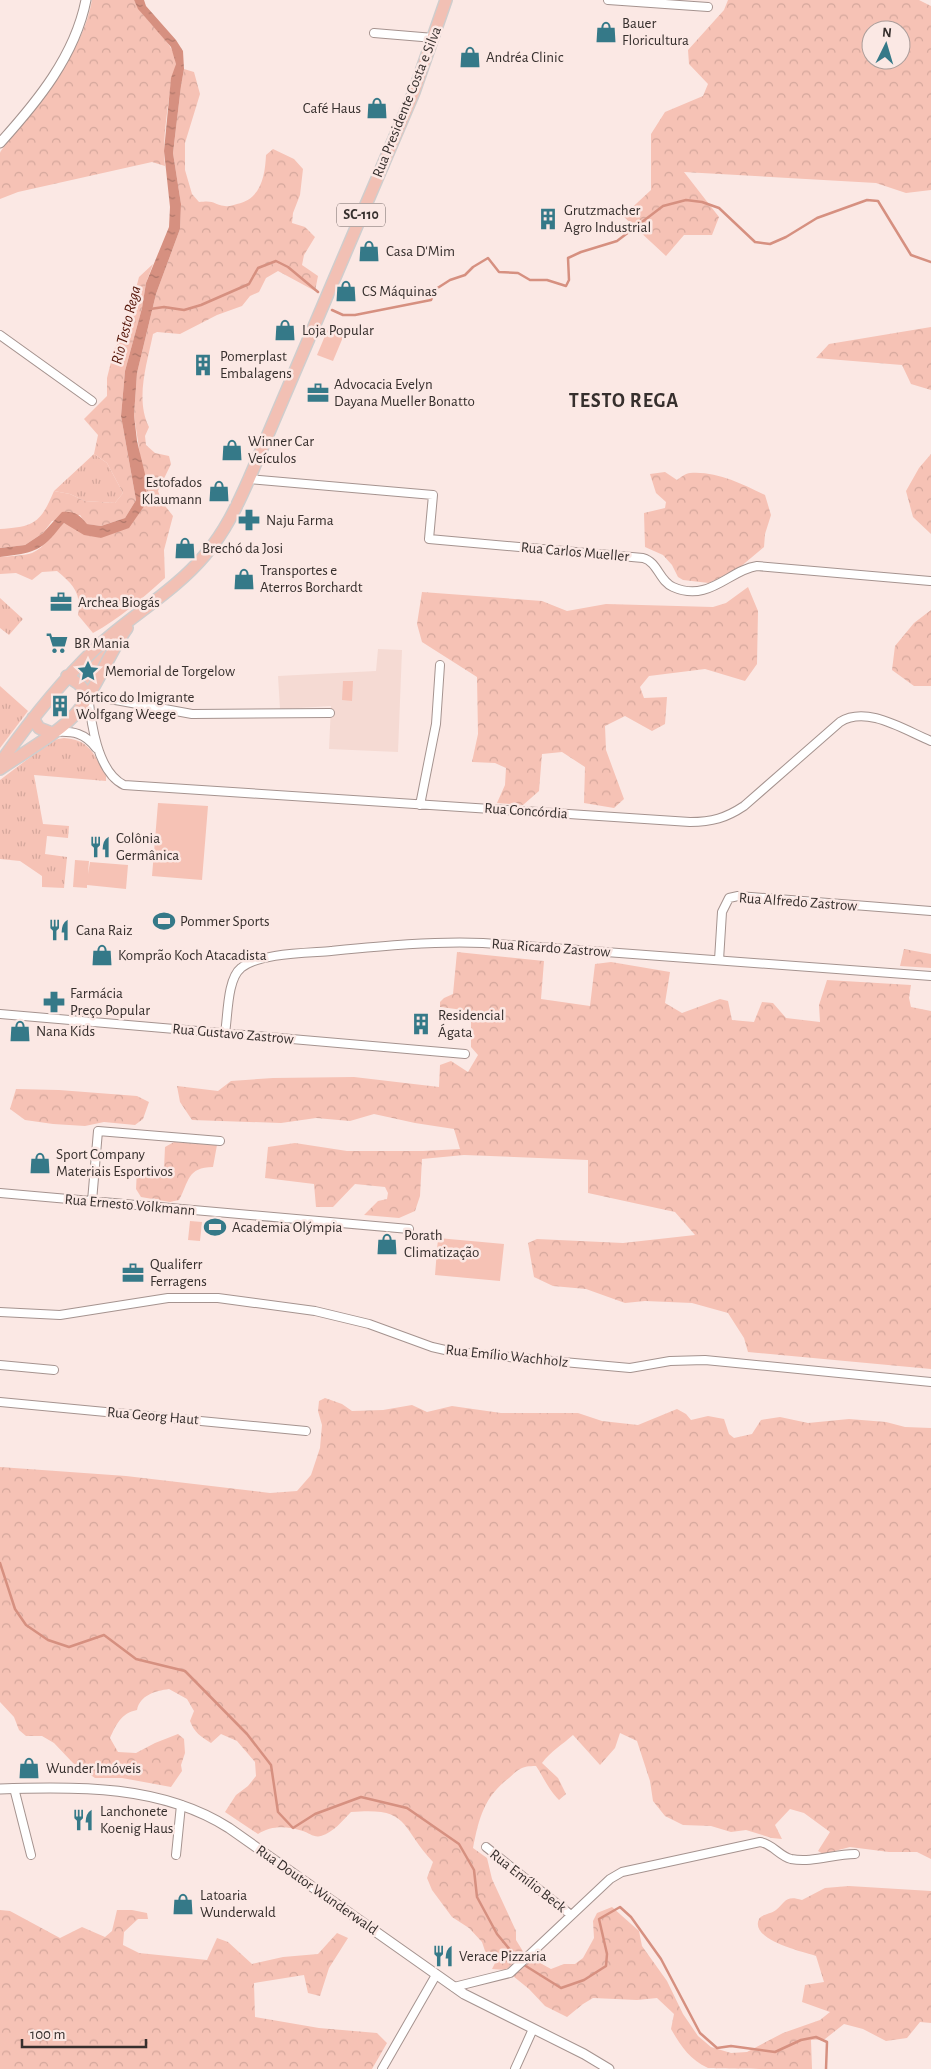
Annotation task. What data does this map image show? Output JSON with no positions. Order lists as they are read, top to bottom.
{
  "streets": {
    "main road": ["Rua Presidente Costa e Silva", "SC-110"],
    "street": [
      "Rua Carlos Mueller",
      "Rua Concórdia",
      "Rua Alfredo Zastrow",
      "Rua Ricardo Zastrow",
      "Rua Gustavo Zastrow",
      "Rua Ernesto Volkmann",
      "Rua Emílio Wachholz",
      "Rua Georg Haut",
      "Rua Emílio Beck",
      "Rua Doutor Wunderwald"
    ]
  },
  "crossings": [
    ["Rua Presidente Costa e Silva", "Rua Carlos Mueller"],
    ["Rua Presidente Costa e Silva", "Rua Concórdia"],
    ["Rua Alfredo Zastrow", "Rua Ricardo Zastrow"],
    ["Rua Ricardo Zastrow", "Rua Gustavo Zastrow"]
  ],
  "districts": ["TESTO REGA"],
  "water": ["Rio Testo Rega"],
  "places": {
    "shop": [
      "Bauer Floricultura",
      "Andréa Clinic",
      "Café Haus",
      "Casa D'Mim",
      "CS Máquinas",
      "Loja Popular",
      "Winner Car Veículos",
      "Estofados Klaumann",
      "Brechó da Josi",
      "Transportes e Aterros Borchardt",
      "Komprão Koch Atacadista",
      "Nana Kids",
      "Sport Company Materiais Esportivos",
      "Porath Climatização",
      "Wunder Imóveis",
      "Latoaria Wunderwald"
    ],
    "building": [
      "Grutzmacher Agro Industrial",
      "Pomerplast Embalagens",
      "Pórtico do Imigrante Wolfgang Weege",
      "Residencial Ágata"
    ],
    "office": ["Advocacia Evelyn Dayana Mueller Bonatto", "Archea Biogás", "Qualiferr Ferragens"],
    "pharmacy": ["Naju Farma", "Farmácia Preço Popular"],
    "supermarket": ["BR Mania"],
    "place": ["Memorial de Torgelow"],
    "restaurant": [
      "Colônia Germânica",
      "Cana Raiz",
      "Lanchonete Koenig Haus",
      "Verace Pizzaria"
    ],
    "sports": ["Pommer Sports", "Academia Olýmpia"]
  },
  "scale_bar": "100 m",
  "north": "top"
}
